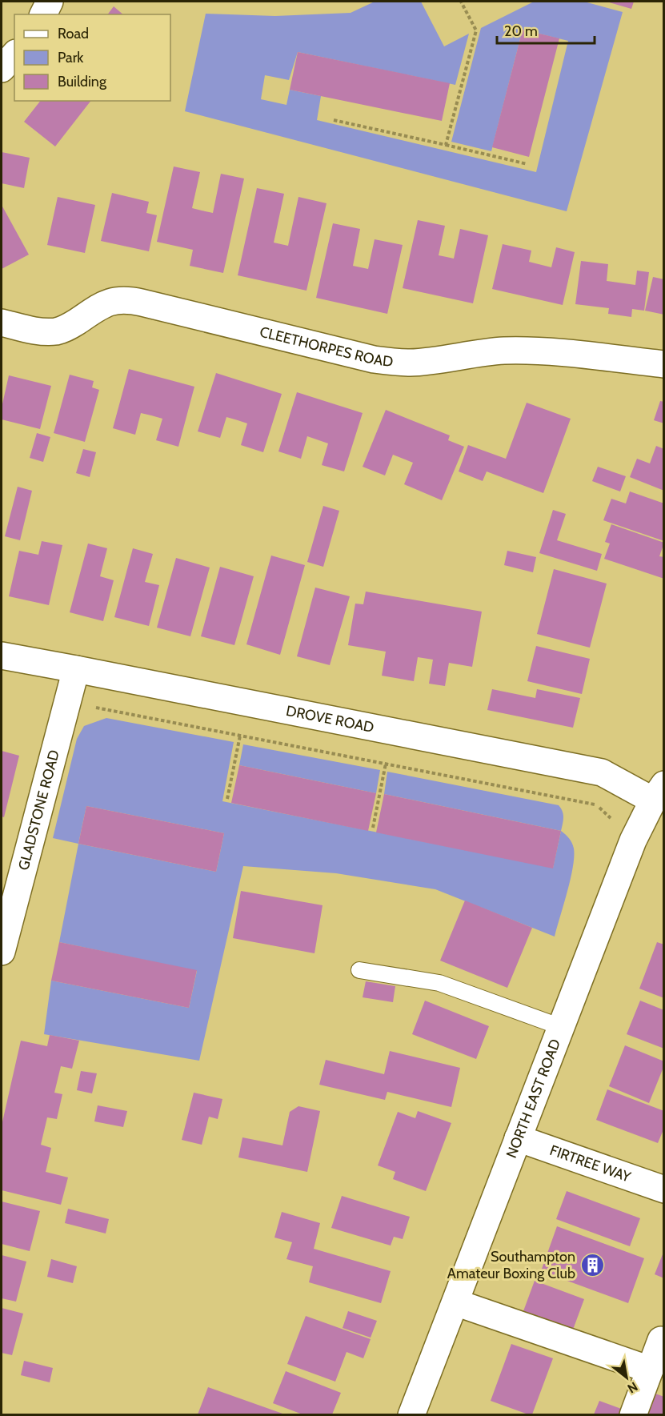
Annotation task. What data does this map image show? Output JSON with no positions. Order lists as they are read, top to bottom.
{
  "streets": {
    "street": [
      "CLEETHORPES ROAD",
      "DROVE ROAD",
      "GLADSTONE ROAD",
      "NORTH EAST ROAD",
      "FIRTREE WAY"
    ]
  },
  "crossings": [
    ["DROVE ROAD", "GLADSTONE ROAD"],
    ["DROVE ROAD", "NORTH EAST ROAD"],
    ["NORTH EAST ROAD", "FIRTREE WAY"]
  ],
  "places": {
    "building": ["Southampton Amateur Boxing Club"]
  },
  "legend": ["Road", "Park", "Building"],
  "scale_bar": "20 m",
  "north": "bottom right"
}
